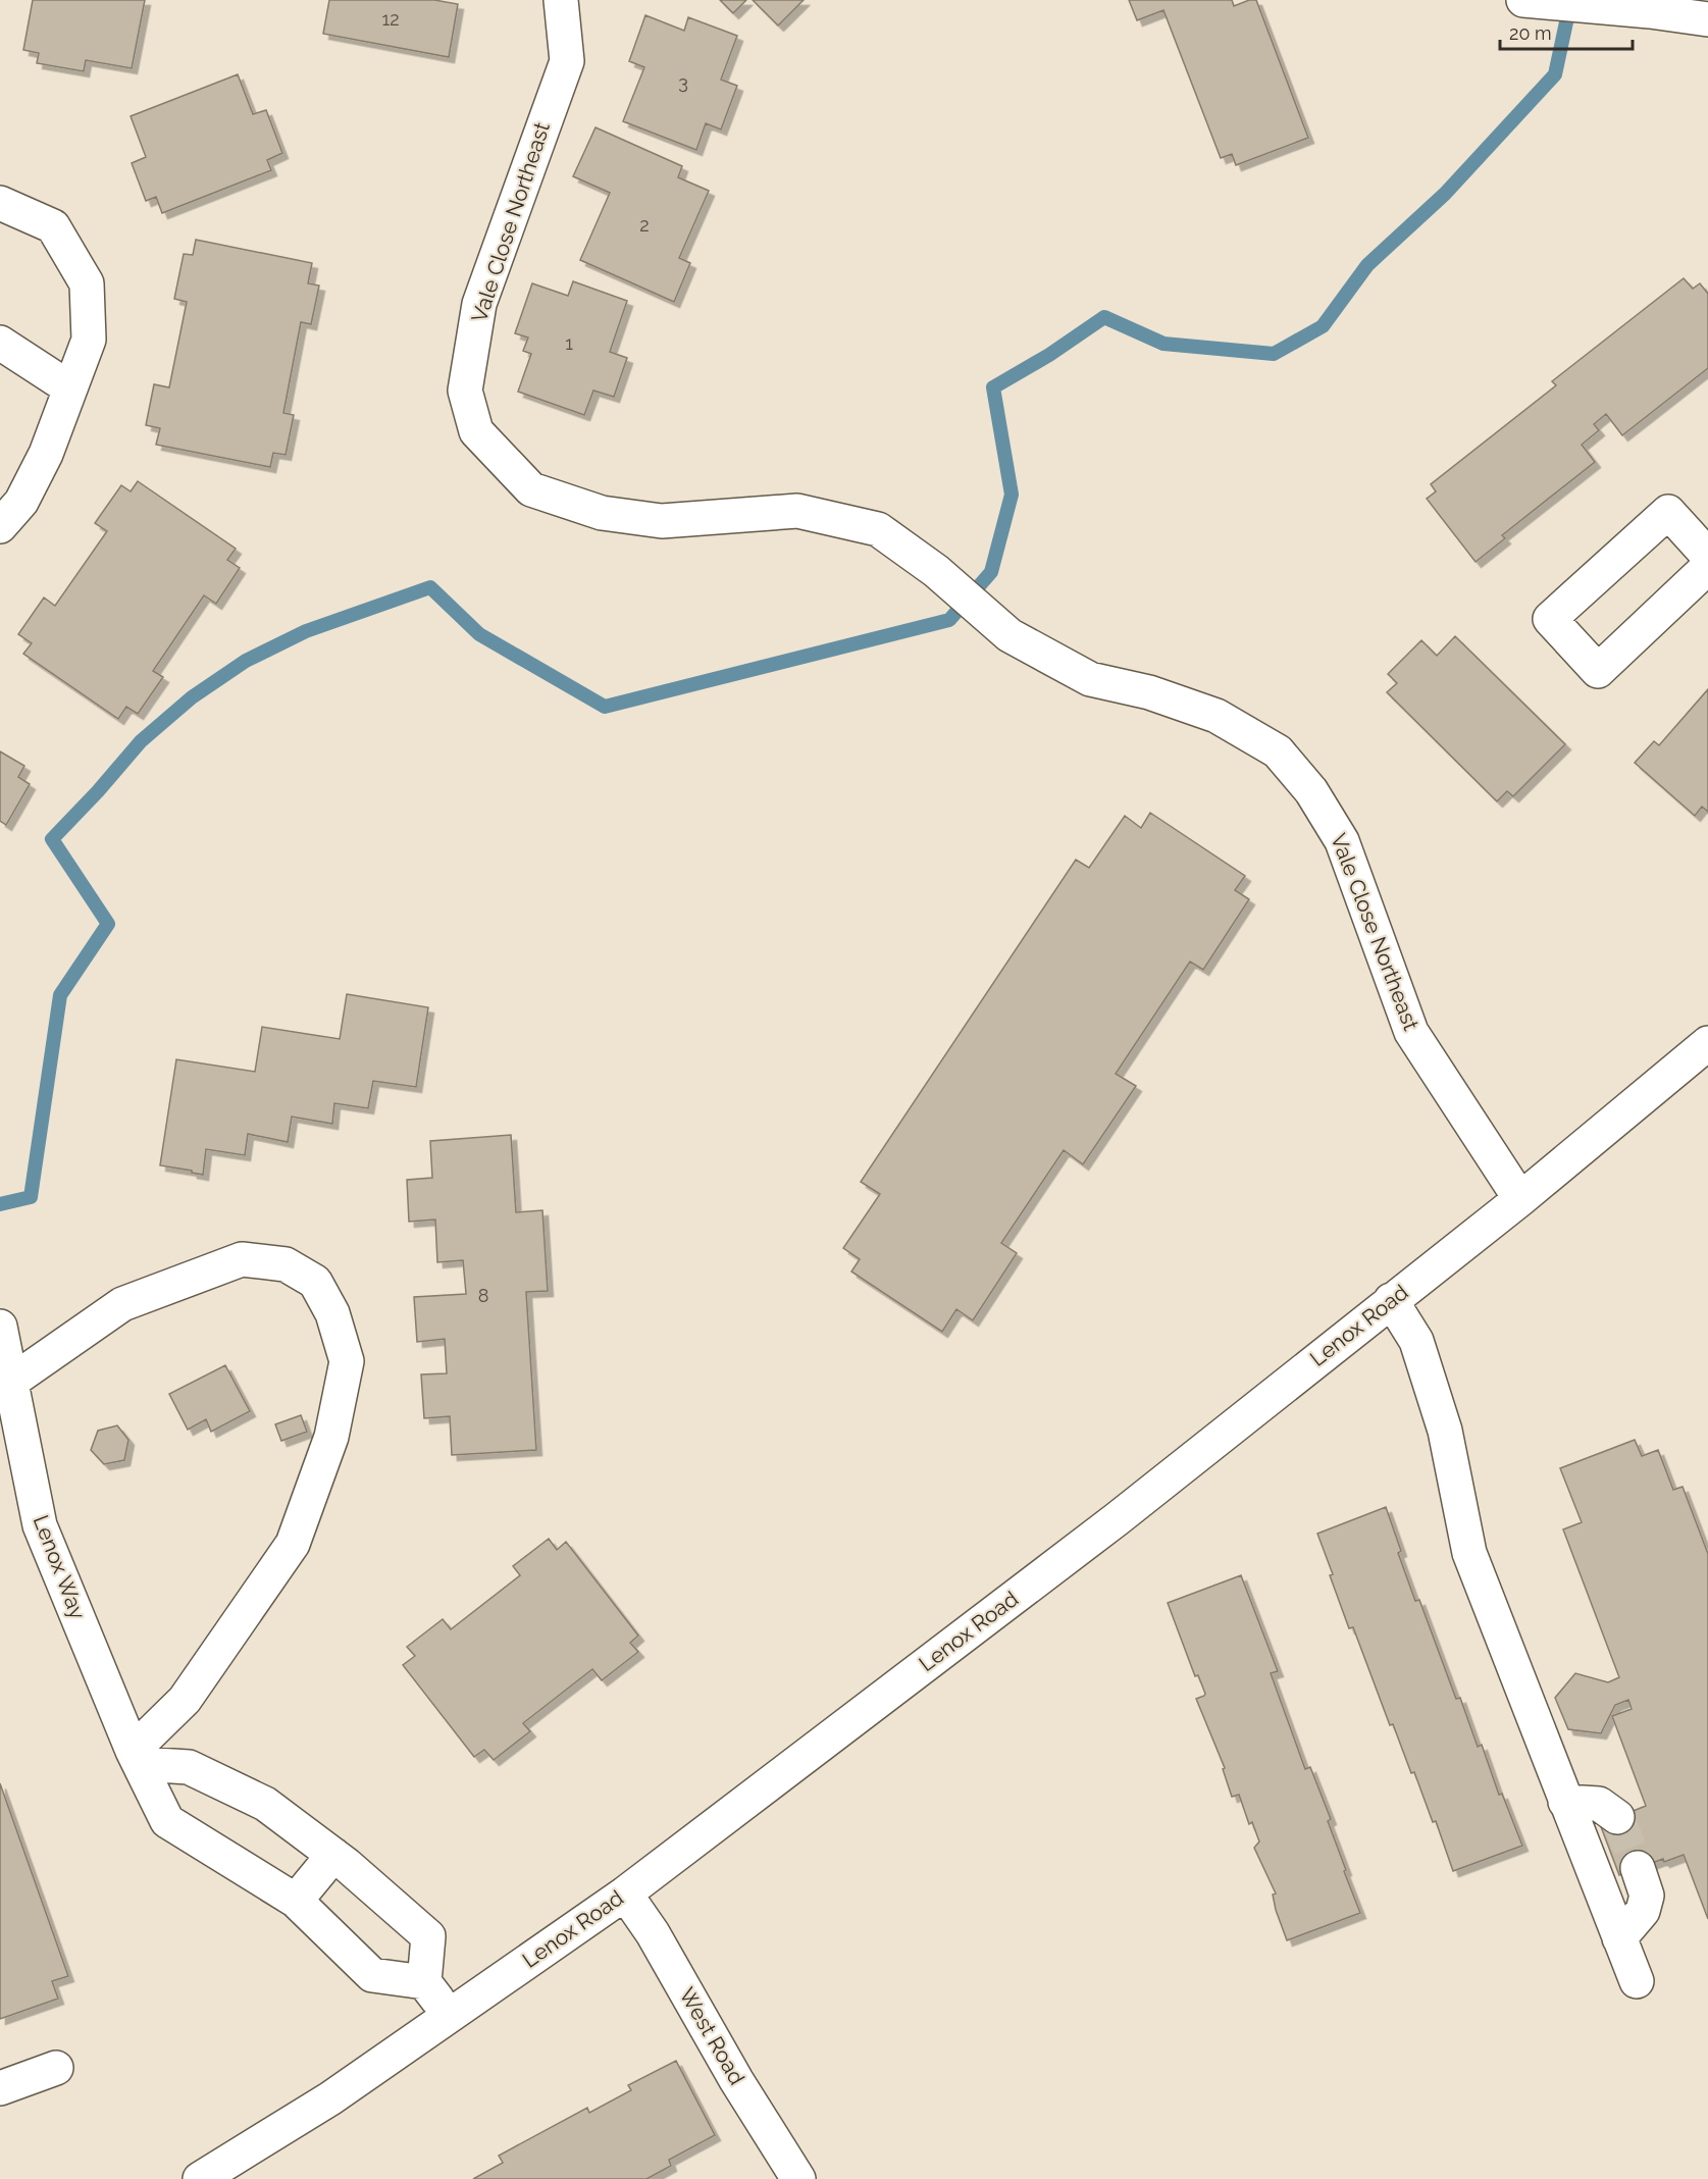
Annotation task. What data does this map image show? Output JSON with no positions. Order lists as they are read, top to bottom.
{
  "streets": {
    "street": [
      "Vale Close Northeast",
      "Lenox Road",
      "Lenox Way",
      "West Road"
    ]
  },
  "crossings": [
    ["Vale Close Northeast", "Lenox Road"],
    ["Lenox Road", "West Road"]
  ],
  "house_numbers": [
    "12",
    "3",
    "2",
    "1",
    "8"
  ],
  "scale_bar": "20 m"
}
